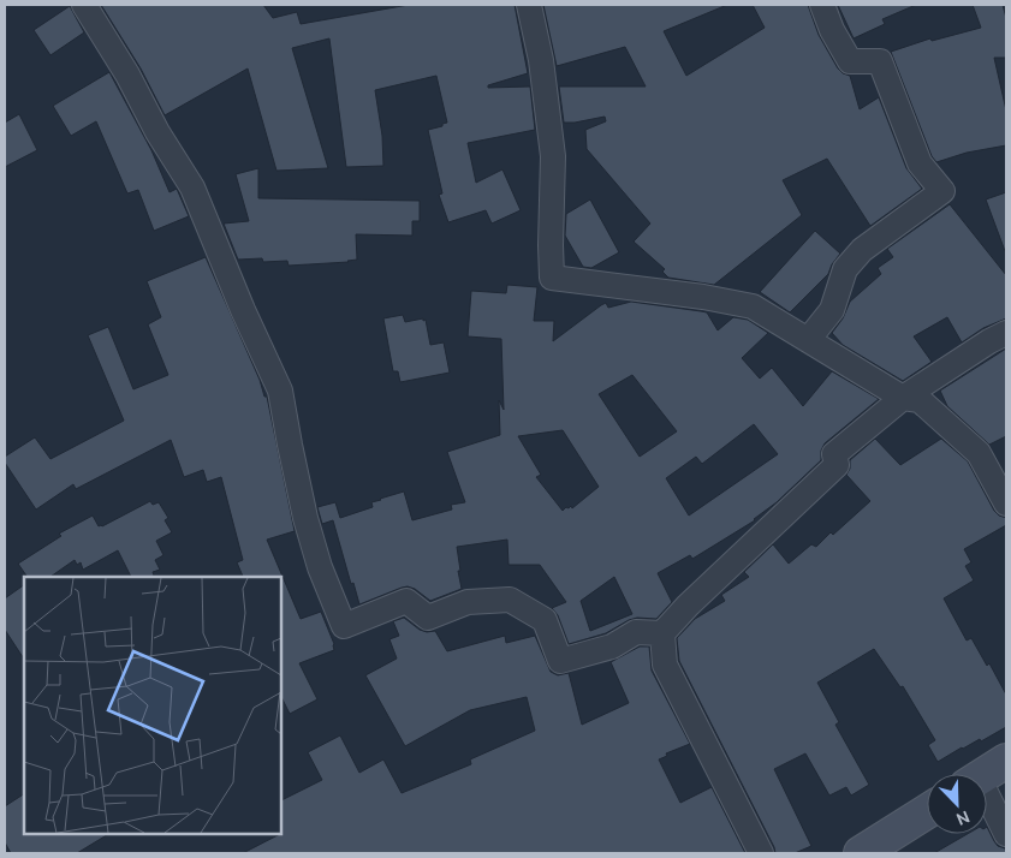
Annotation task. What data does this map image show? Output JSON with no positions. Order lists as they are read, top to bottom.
{
  "north": "bottom right"
}
